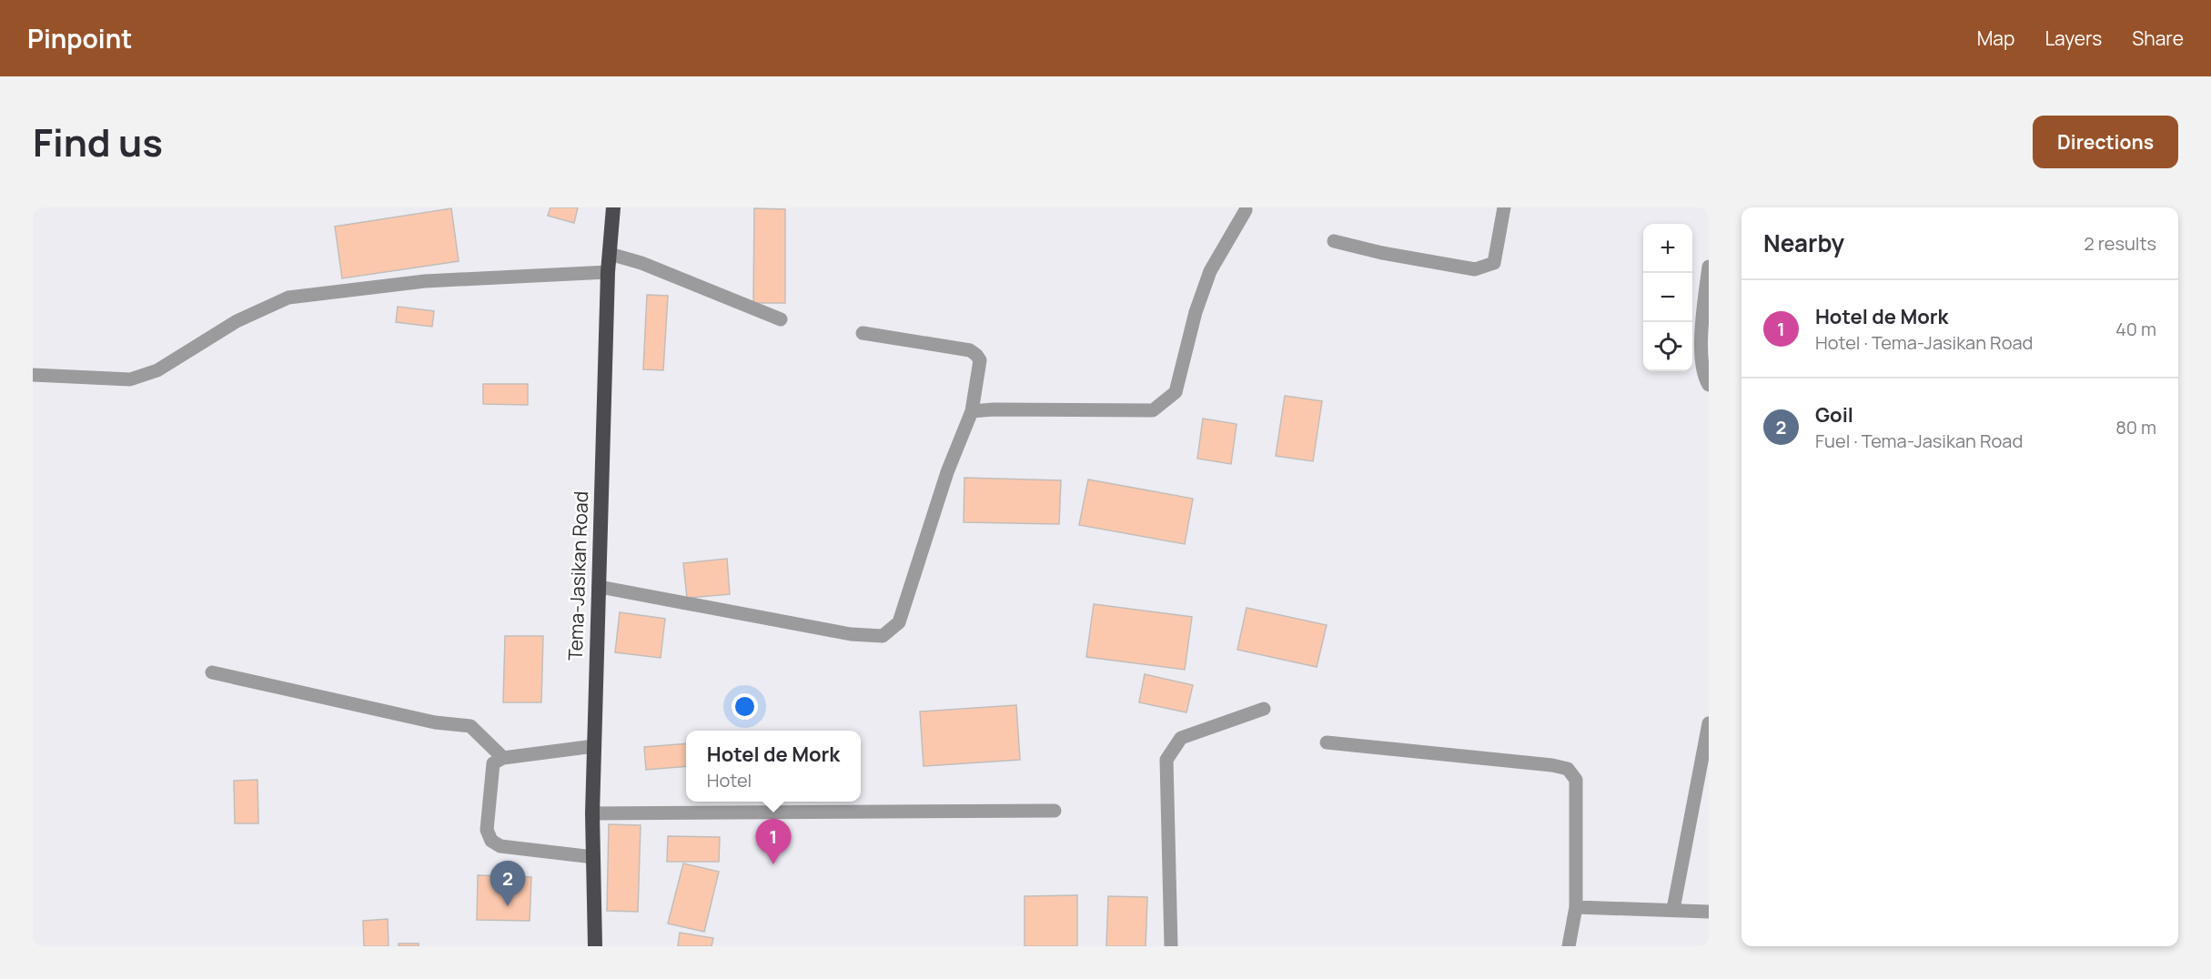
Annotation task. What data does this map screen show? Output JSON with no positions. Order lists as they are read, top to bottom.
{
  "streets": {
    "highway": ["Tema-Jasikan Road"]
  },
  "page": {
    "header": "Pinpoint",
    "nav": ["Map", "Layers", "Share"],
    "title": "Find us",
    "buttons": "Directions",
    "heading": ["Nearby", "2 results"],
    "map_buttons": ["+", "−"],
    "list": [
      {
        "mark": "1",
        "name": "Hotel de Mork",
        "note": "Hotel · Tema-Jasikan Road",
        "value": "40 m"
      },
      {
        "mark": "2",
        "name": "Goil",
        "note": "Fuel · Tema-Jasikan Road",
        "value": "80 m"
      }
    ],
    "popup": ["Hotel de Mork", "Hotel"],
    "pins": ["1", "2"]
  }
}
